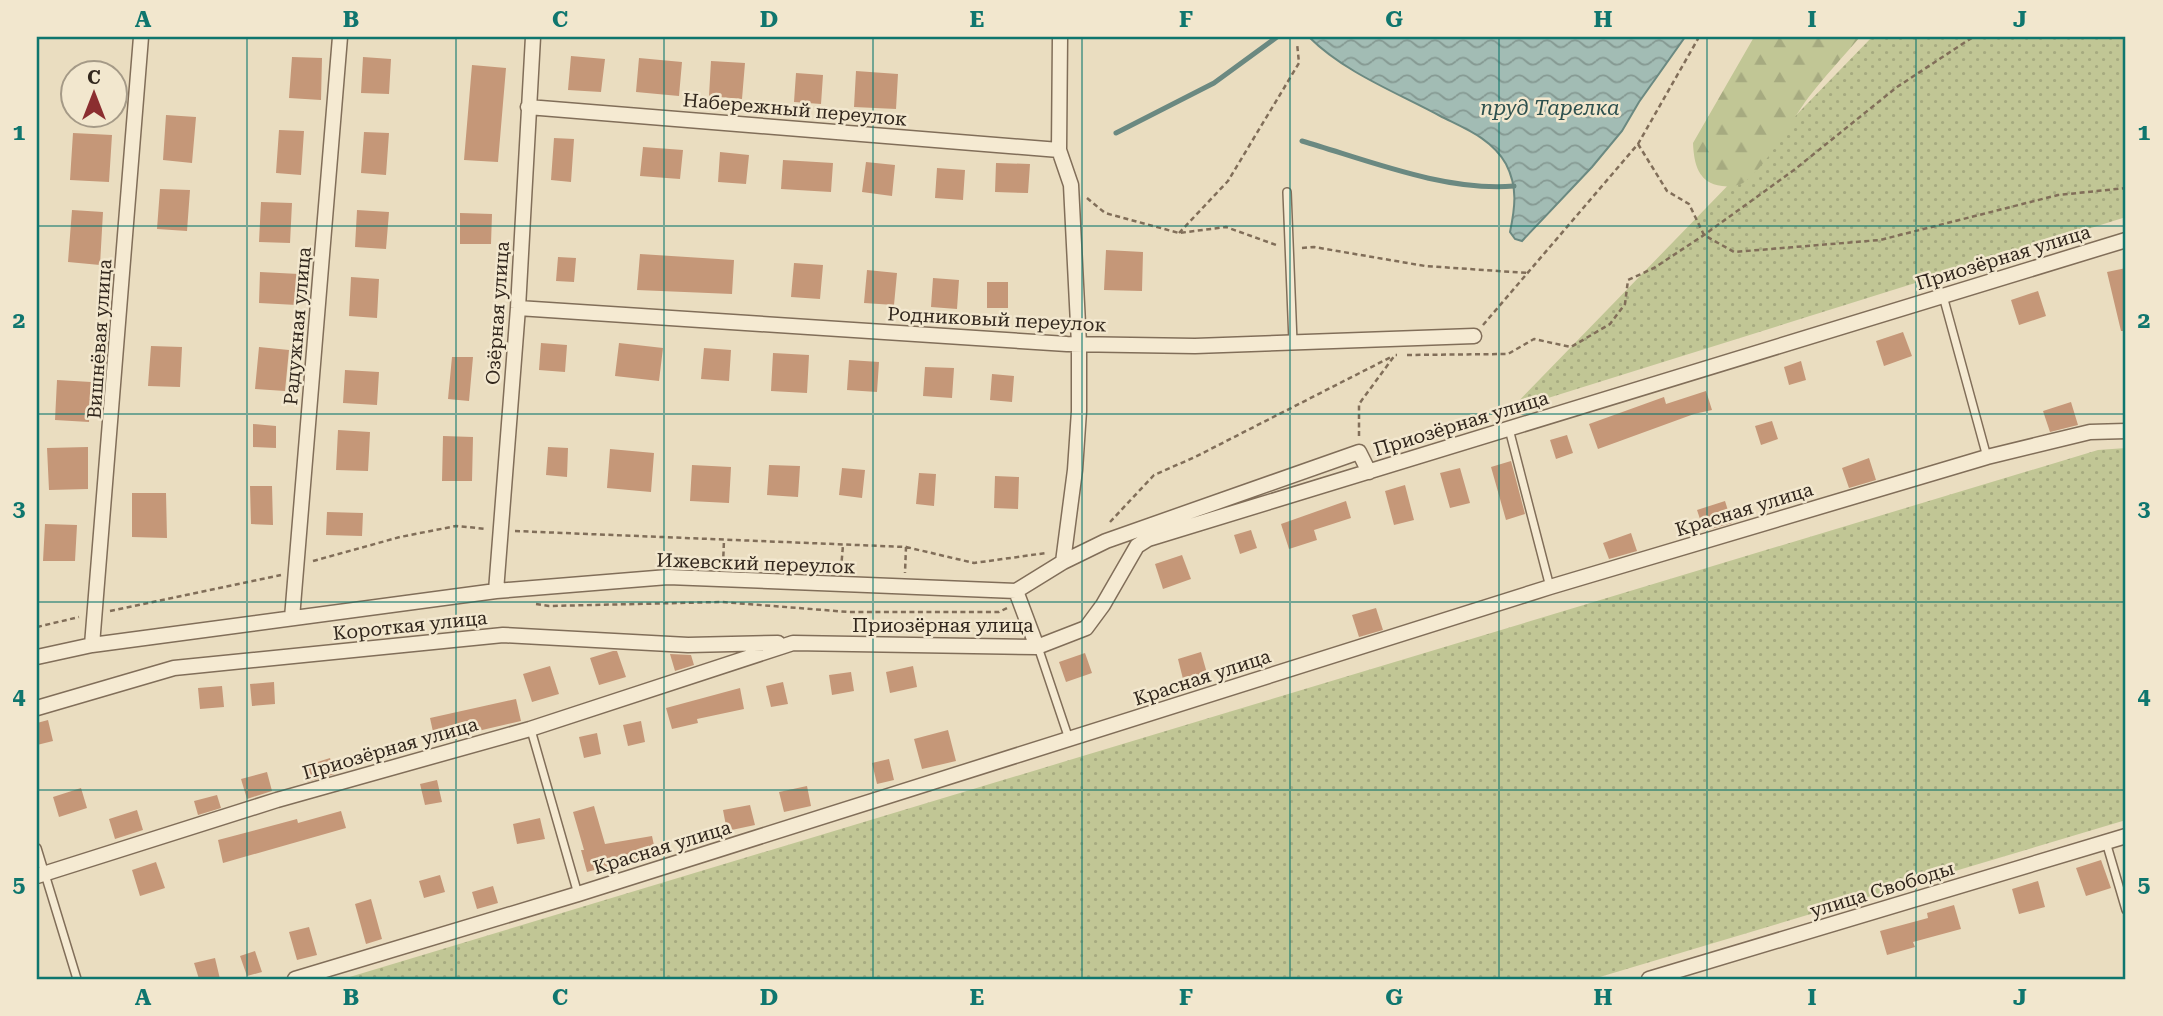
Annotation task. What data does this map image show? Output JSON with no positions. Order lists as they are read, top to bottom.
{
  "streets": {
    "street": [
      "Набережный переулок",
      "Приозёрная улица",
      "Озёрная улица",
      "Родниковый переулок",
      "Радужная улица",
      "Вишнёвая улица",
      "Красная улица",
      "Ижевский переулок",
      "Короткая улица",
      "улица Свободы"
    ]
  },
  "crossings": [
    ["Набережный переулок", "Озёрная улица"],
    ["Приозёрная улица", "Короткая улица"],
    ["Озёрная улица", "Родниковый переулок"],
    ["Озёрная улица", "Ижевский переулок"],
    ["Радужная улица", "Ижевский переулок"],
    ["Вишнёвая улица", "Ижевский переулок"]
  ],
  "water": ["пруд Тарелка"],
  "north": "top",
  "grid": {
    "columns": [
      "A",
      "B",
      "C",
      "D",
      "E",
      "F",
      "G",
      "H",
      "I",
      "J"
    ],
    "rows": [
      "1",
      "2",
      "3",
      "4",
      "5"
    ]
  }
}
